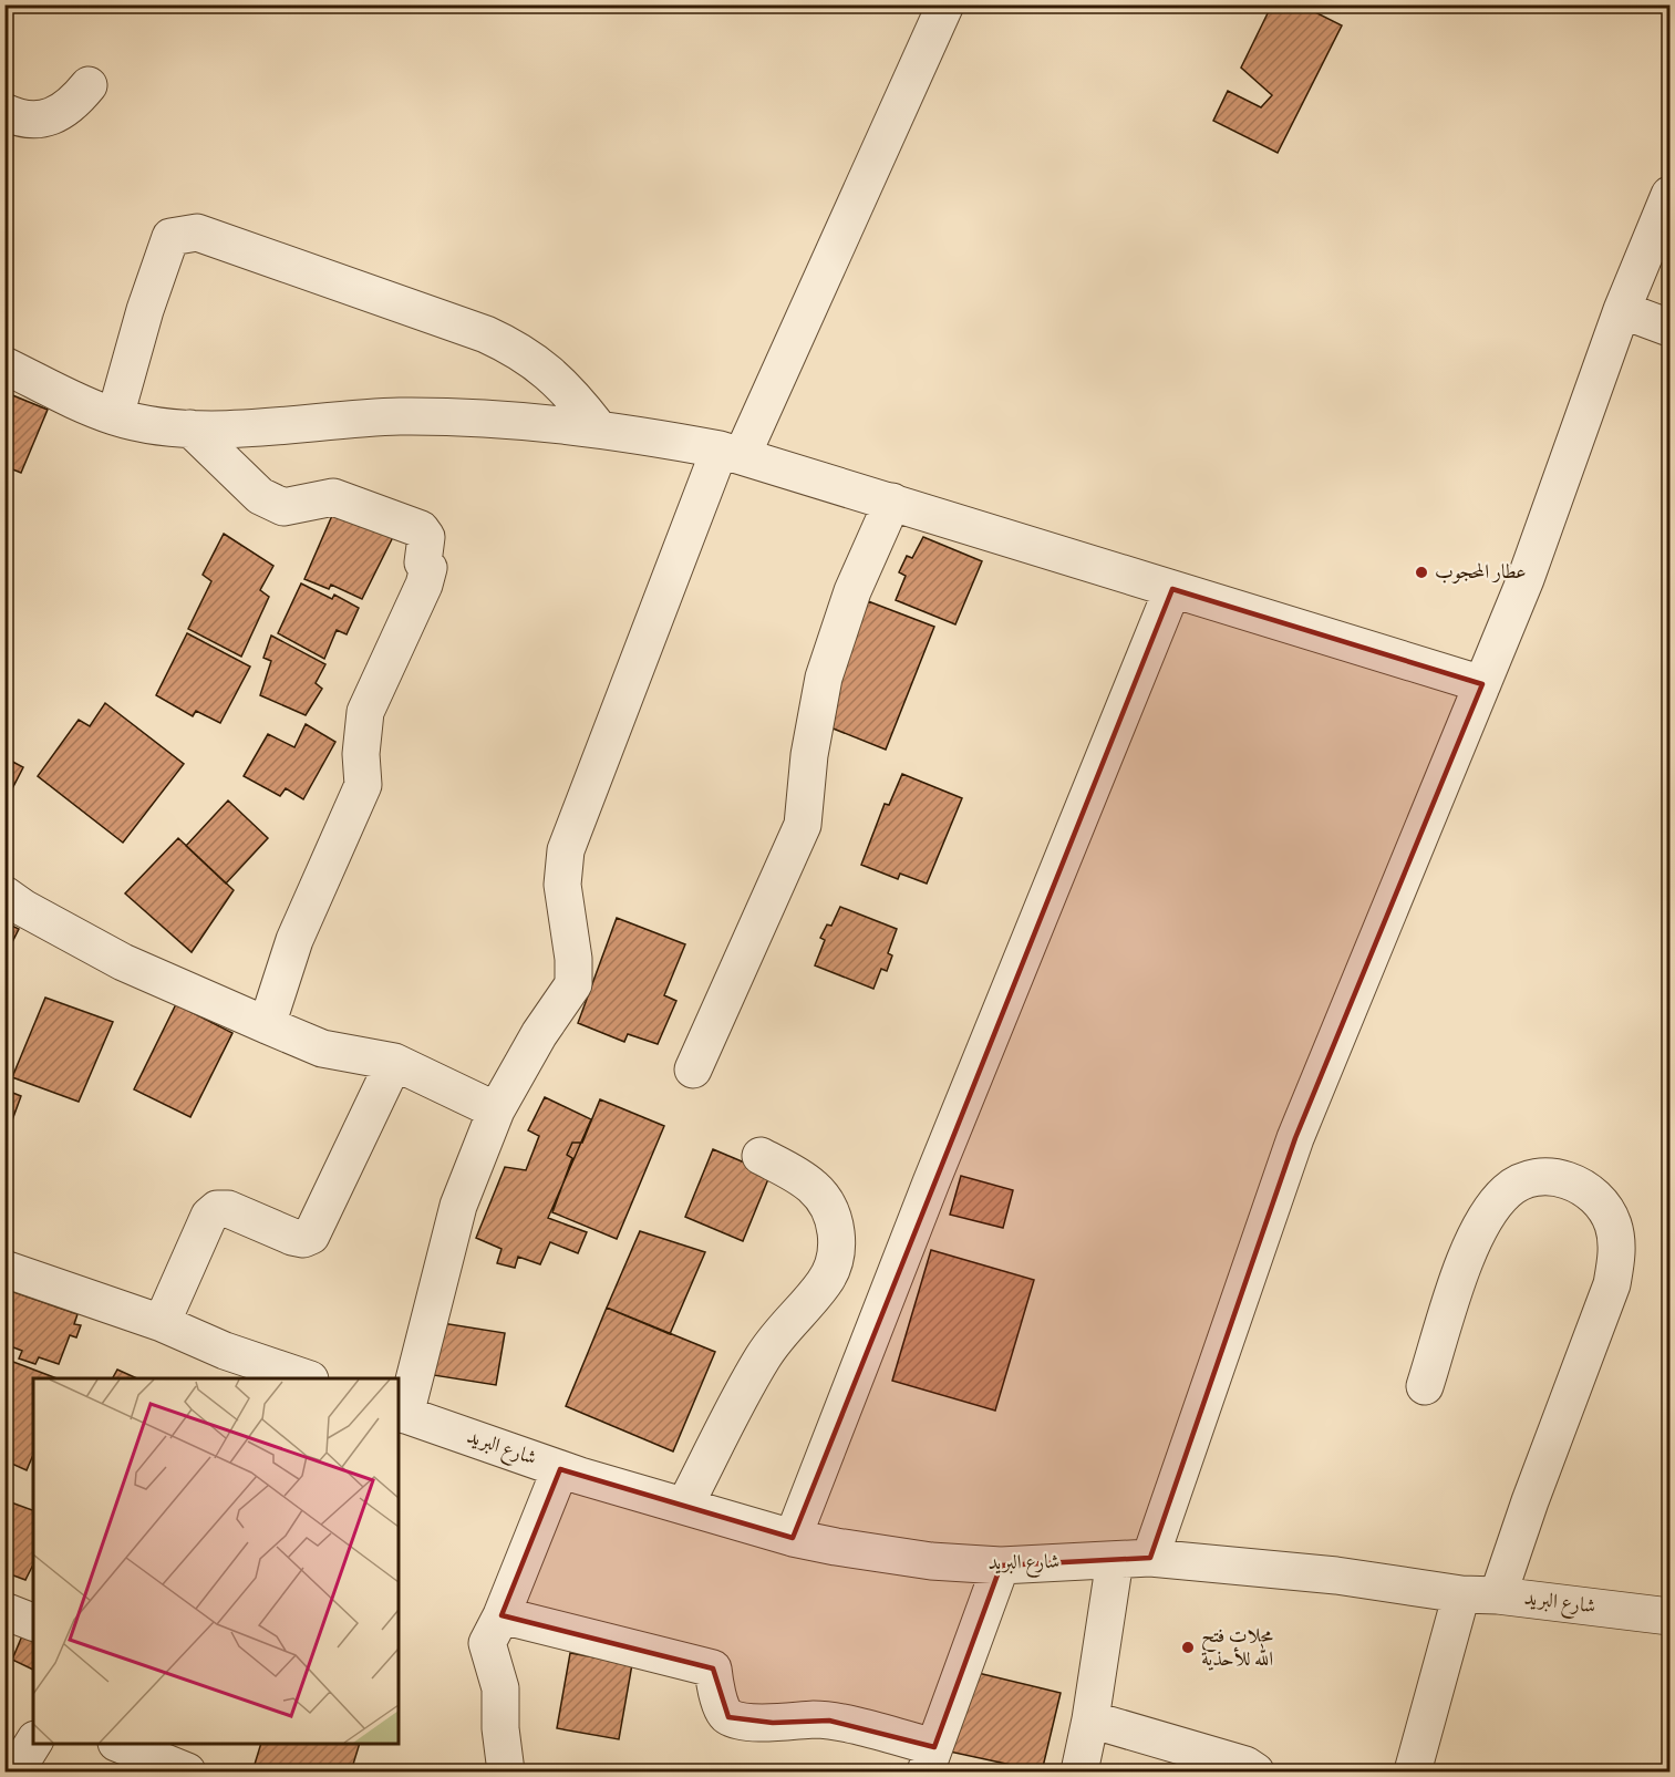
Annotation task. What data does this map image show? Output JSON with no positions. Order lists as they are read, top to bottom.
{
  "streets": {
    "street": ["شارع البريد"]
  },
  "places": ["عطار المحجوب", "محلات فتح الله للأحذية"]
}
